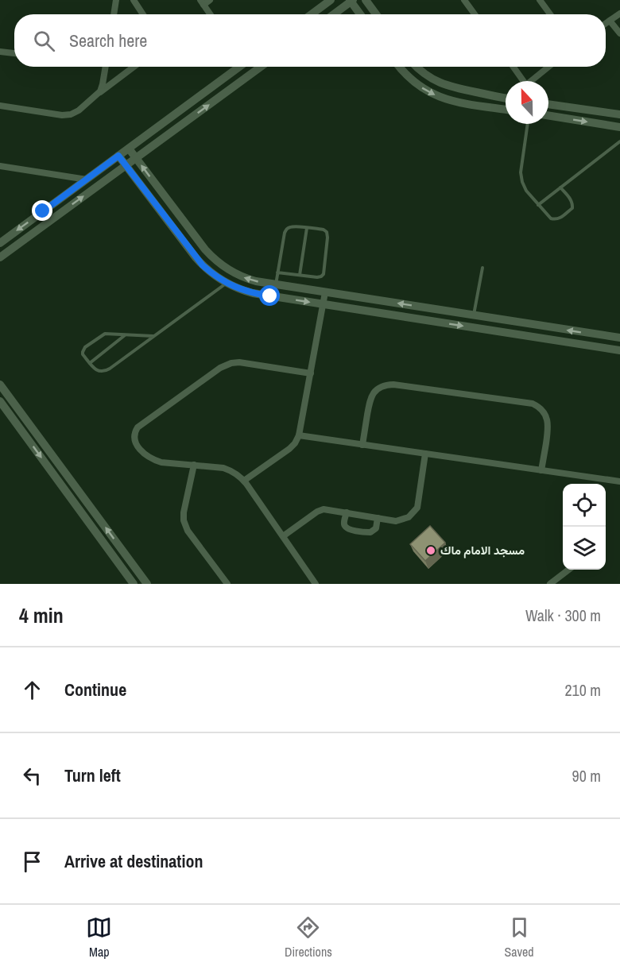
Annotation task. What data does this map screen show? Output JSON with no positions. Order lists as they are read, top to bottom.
{
  "places": ["مسجد الامام ماك"],
  "north": "top",
  "page": {
    "search": "Search here",
    "heading": ["4 min", "Walk · 300 m"],
    "list": [
      ["Continue", "210 m"],
      ["Turn left", "90 m"],
      "Arrive at destination"
    ],
    "nav": ["Map", "Directions", "Saved"]
  }
}
